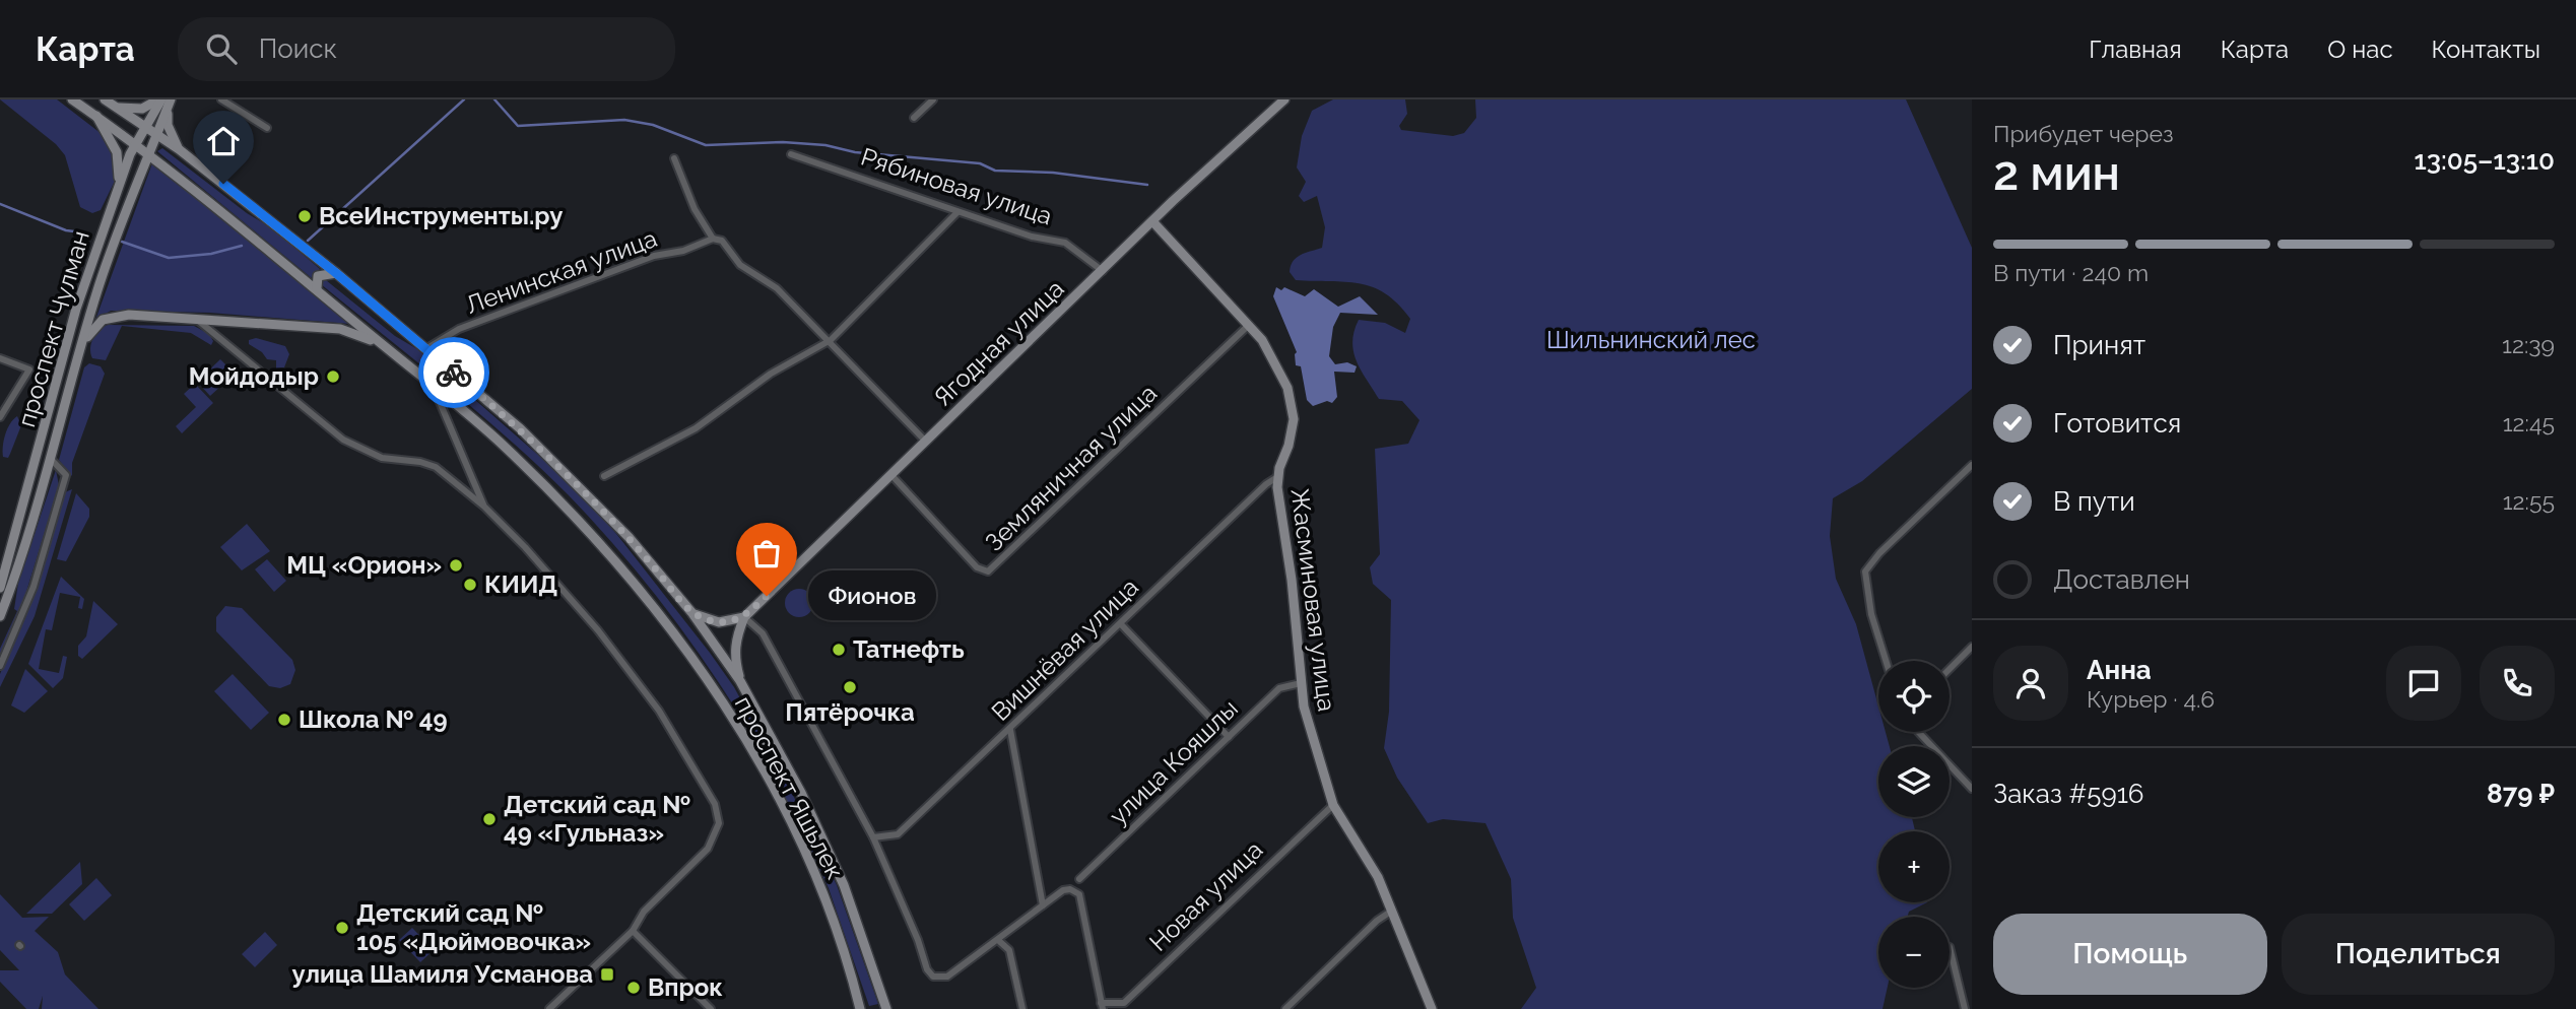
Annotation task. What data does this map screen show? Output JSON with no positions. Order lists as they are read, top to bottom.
{
  "streets": {
    "main road": [
      "проспект Чулман",
      "Ягодная улица",
      "Жасминовая улица",
      "проспект Яшьлек"
    ],
    "street": [
      "Рябиновая улица",
      "Ленинская улица",
      "Земляничная улица",
      "Вишнёвая улица",
      "улица Кояшлы",
      "Новая улица"
    ]
  },
  "crossings": [
    ["Рябиновая улица", "Ягодная улица"],
    ["Ленинская улица", "проспект Яшьлек"],
    ["проспект Чулман", "проспект Яшьлек"],
    ["Ягодная улица", "Земляничная улица"],
    ["Ягодная улица", "Жасминовая улица"],
    ["Земляничная улица", "Жасминовая улица"],
    ["Жасминовая улица", "Вишнёвая улица"],
    ["Жасминовая улица", "улица Кояшлы"],
    ["Жасминовая улица", "Новая улица"]
  ],
  "parks": ["Шильнинский лес"],
  "places": {
    "other": [
      "ВсеИнструменты.ру",
      "Мойдодыр",
      "МЦ «Орион»",
      "КИИД",
      "Фионов",
      "Татнефть",
      "Пятёрочка",
      "Школа № 49",
      "Детский сад № 49 «Гульназ»",
      "Детский сад № 105 «Дюймовочка»",
      "Впрок"
    ],
    "transit": ["улица Шамиля Усманова"]
  },
  "page": {
    "header": "Карта",
    "search": "Поиск",
    "nav": [
      "Главная",
      "Карта",
      "О нас",
      "Контакты"
    ],
    "heading": ["2 мин", "Прибудет через", "13:05–13:10"],
    "panel": [
      "Анна",
      "Курьер · 4.6",
      "Заказ #5916",
      "879 ₽"
    ],
    "bar": "В пути · 240 m",
    "list": [
      ["Принят", "12:39"],
      ["Готовится", "12:45"],
      ["В пути", "12:55"],
      "Доставлен"
    ],
    "bubble": "Фионов",
    "map_buttons": ["+", "−"],
    "buttons": ["Помощь", "Поделиться"]
  }
}
